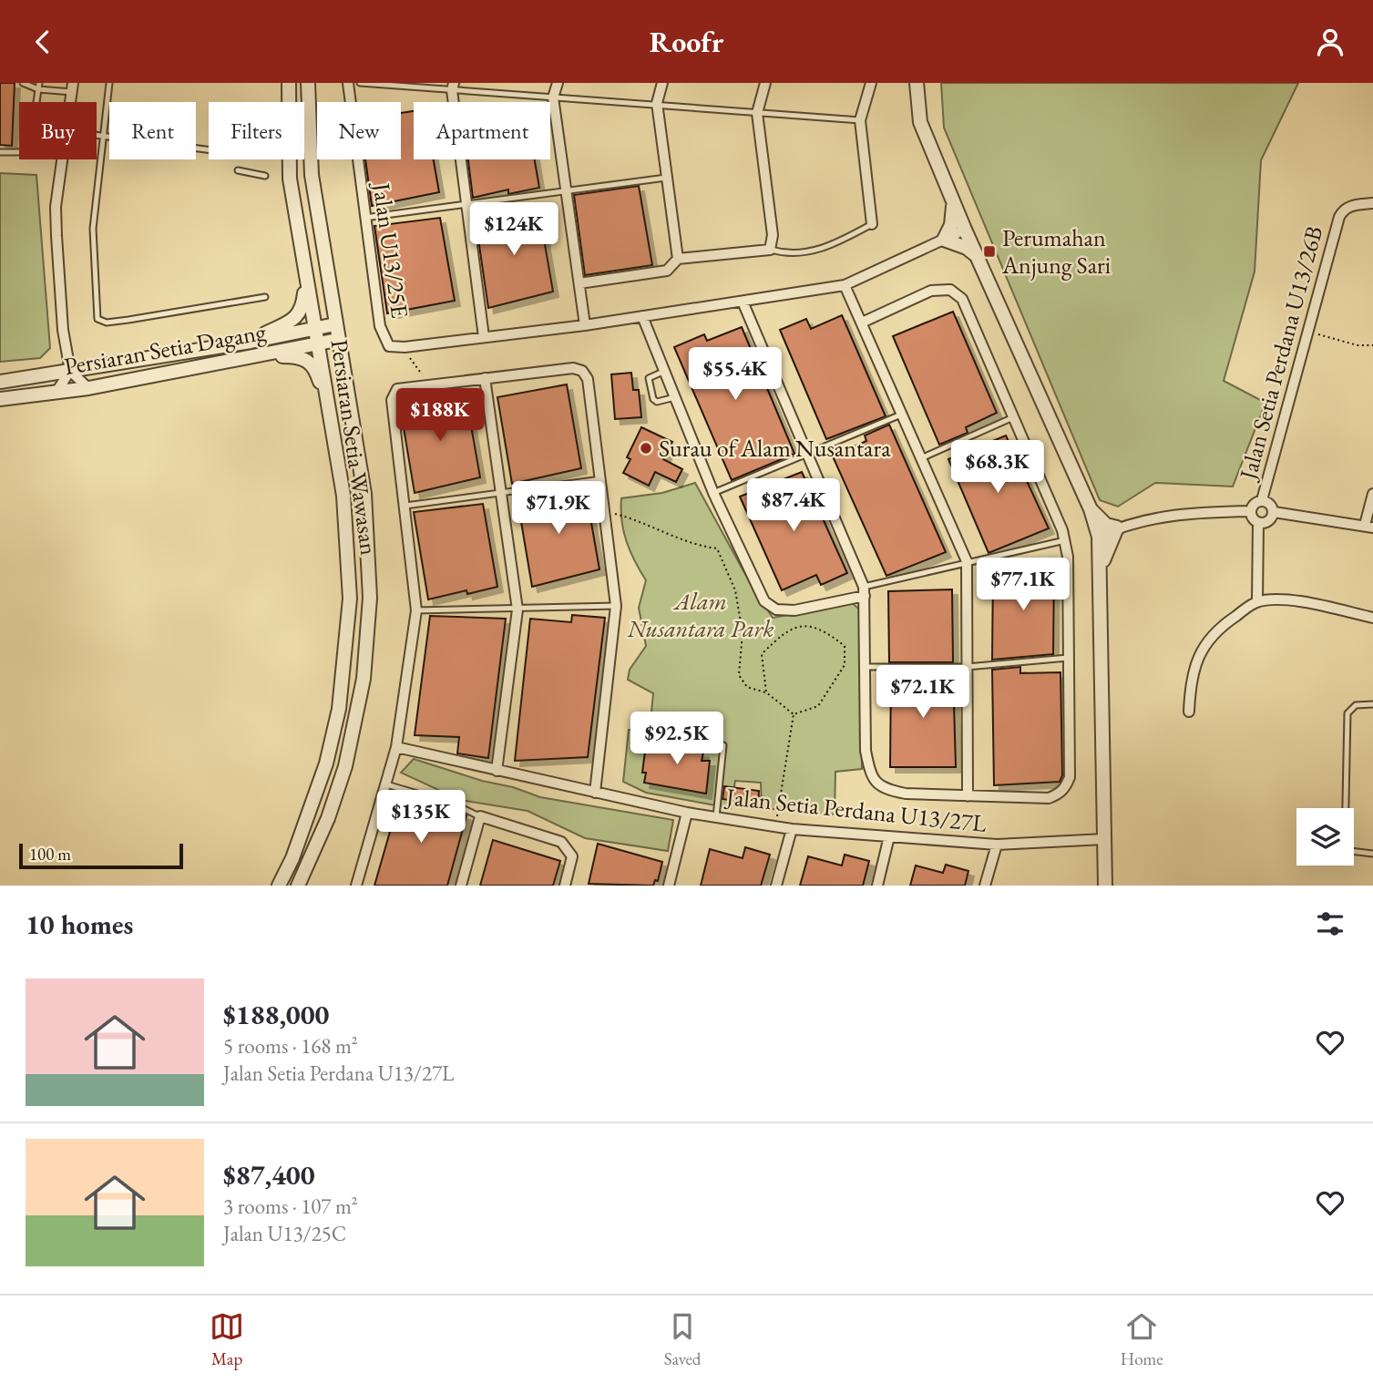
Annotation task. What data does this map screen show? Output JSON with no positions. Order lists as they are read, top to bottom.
{
  "streets": {
    "street": [
      "Jalan U13/25E",
      "Persiaran Setia Dagang",
      "Jalan Setia Perdana U13/26B",
      "Persiaran Setia Wawasan",
      "Jalan Setia Perdana U13/27L"
    ]
  },
  "crossings": [
    ["Persiaran Setia Dagang", "Persiaran Setia Wawasan"]
  ],
  "parks": ["Alam Nusantara Park"],
  "places": {
    "transit": ["Perumahan Anjung Sari"],
    "other": ["Surau of Alam Nusantara"]
  },
  "scale_bar": "100 m",
  "page": {
    "header": "Roofr",
    "chip": [
      "Buy",
      "Rent",
      "Filters",
      "New",
      "Apartment"
    ],
    "price": [
      "$124K",
      "$55.4K",
      "$188K",
      "$68.3K",
      "$87.4K",
      "$71.9K",
      "$77.1K",
      "$72.1K",
      "$92.5K",
      "$135K"
    ],
    "scale": "100 m",
    "heading": "10 homes",
    "list": [
      {
        "name": "$188,000",
        "note": "5 rooms · 168 m² · Jalan Setia Perdana U13/27L"
      },
      {
        "name": "$87,400",
        "note": "3 rooms · 107 m² · Jalan U13/25C"
      }
    ],
    "tabs": ["Map", "Saved", "Home"]
  }
}
